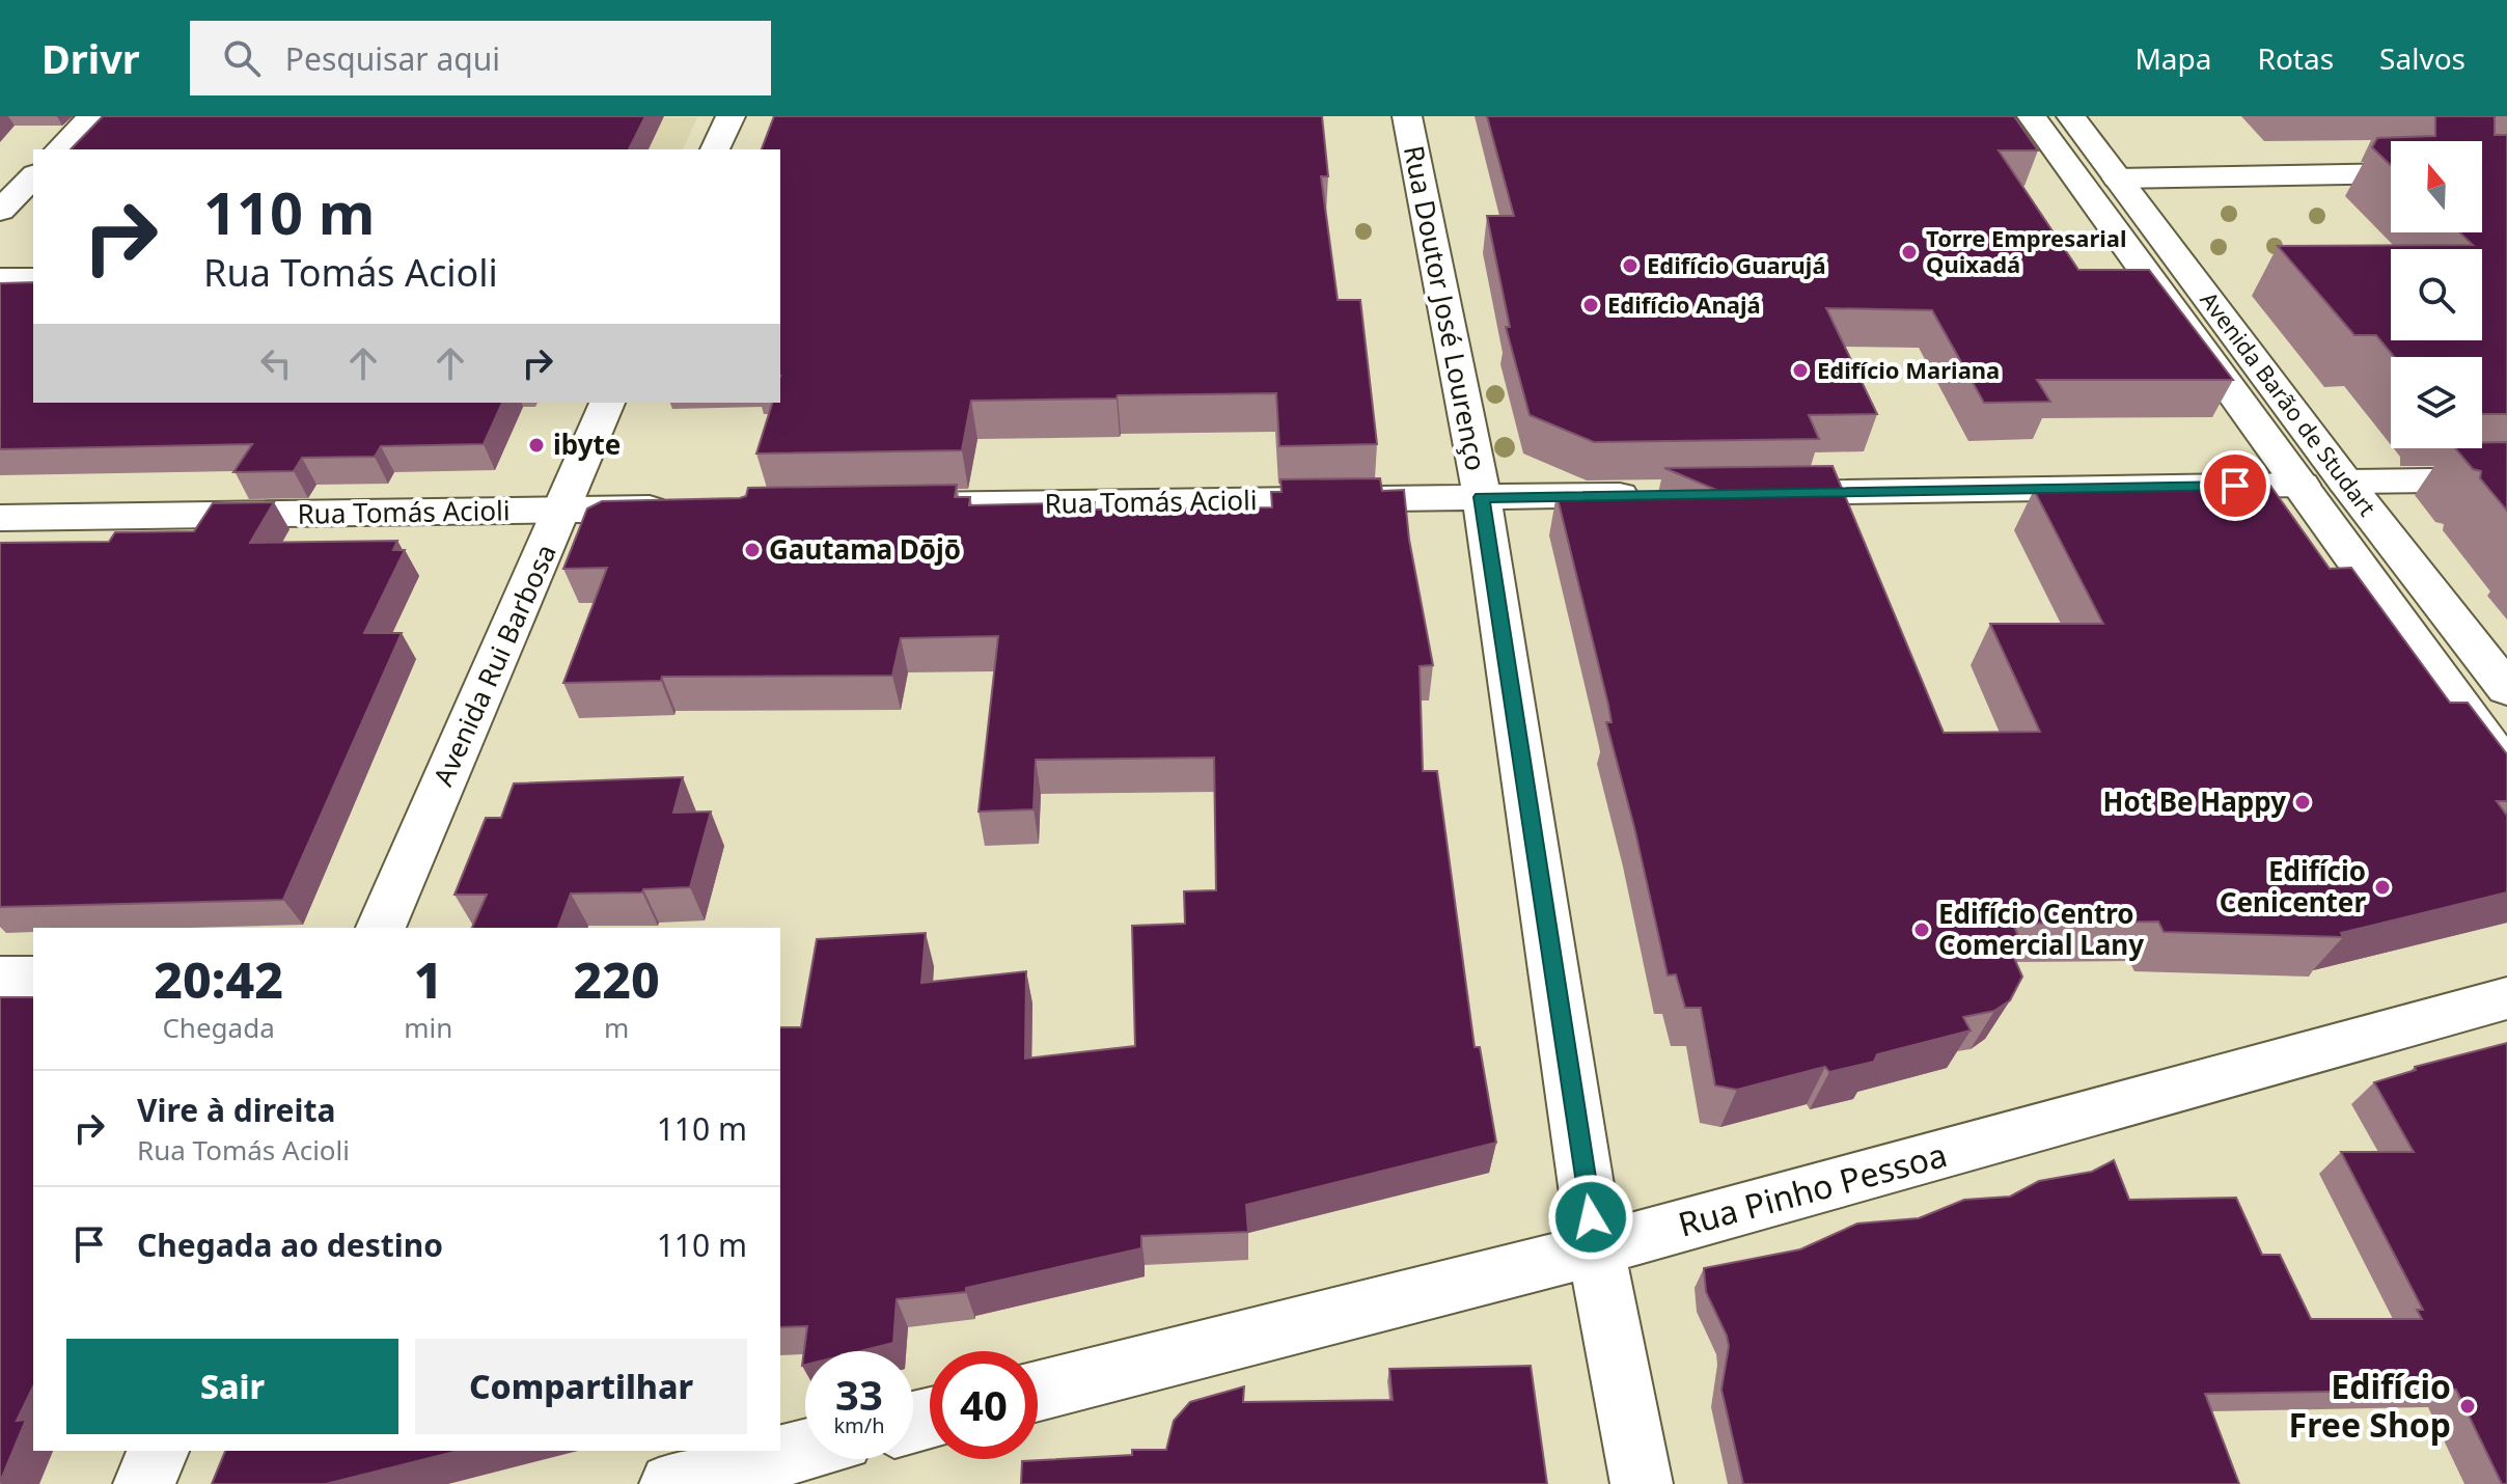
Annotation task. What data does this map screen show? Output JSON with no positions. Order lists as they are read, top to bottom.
{
  "streets": {
    "street": [
      "Rua Doutor José Lourenço",
      "Avenida Barão de Studart",
      "Rua Tomás Acioli",
      "Avenida Rui Barbosa",
      "Rua Pinho Pessoa"
    ]
  },
  "crossings": [
    ["Rua Doutor José Lourenço", "Rua Tomás Acioli"],
    ["Rua Doutor José Lourenço", "Rua Pinho Pessoa"],
    ["Rua Tomás Acioli", "Avenida Rui Barbosa"]
  ],
  "places": [
    "Torre Empresarial Quixadá",
    "Edifício Guarujá",
    "Edifício Anajá",
    "Edifício Mariana",
    "ibyte",
    "Gautama Dōjō",
    "Hot Be Happy",
    "Edifício Cenicenter",
    "Edifício Centro Comercial Lany",
    "Edifício Free Shop"
  ],
  "north": "top",
  "page": {
    "header": "Drivr",
    "search": "Pesquisar aqui",
    "nav": ["Mapa", "Rotas", "Salvos"],
    "turn": ["110 m", "Rua Tomás Acioli"],
    "eta": [
      "20:42",
      "Chegada",
      "1",
      "min",
      "220",
      "m"
    ],
    "list": [
      {
        "name": "Vire à direita",
        "note": "Rua Tomás Acioli",
        "value": "110 m"
      },
      {
        "name": "Chegada ao destino",
        "value": "110 m"
      }
    ],
    "buttons": ["Sair", "Compartilhar"],
    "speed": "33 km/h",
    "limit": "40"
  }
}
